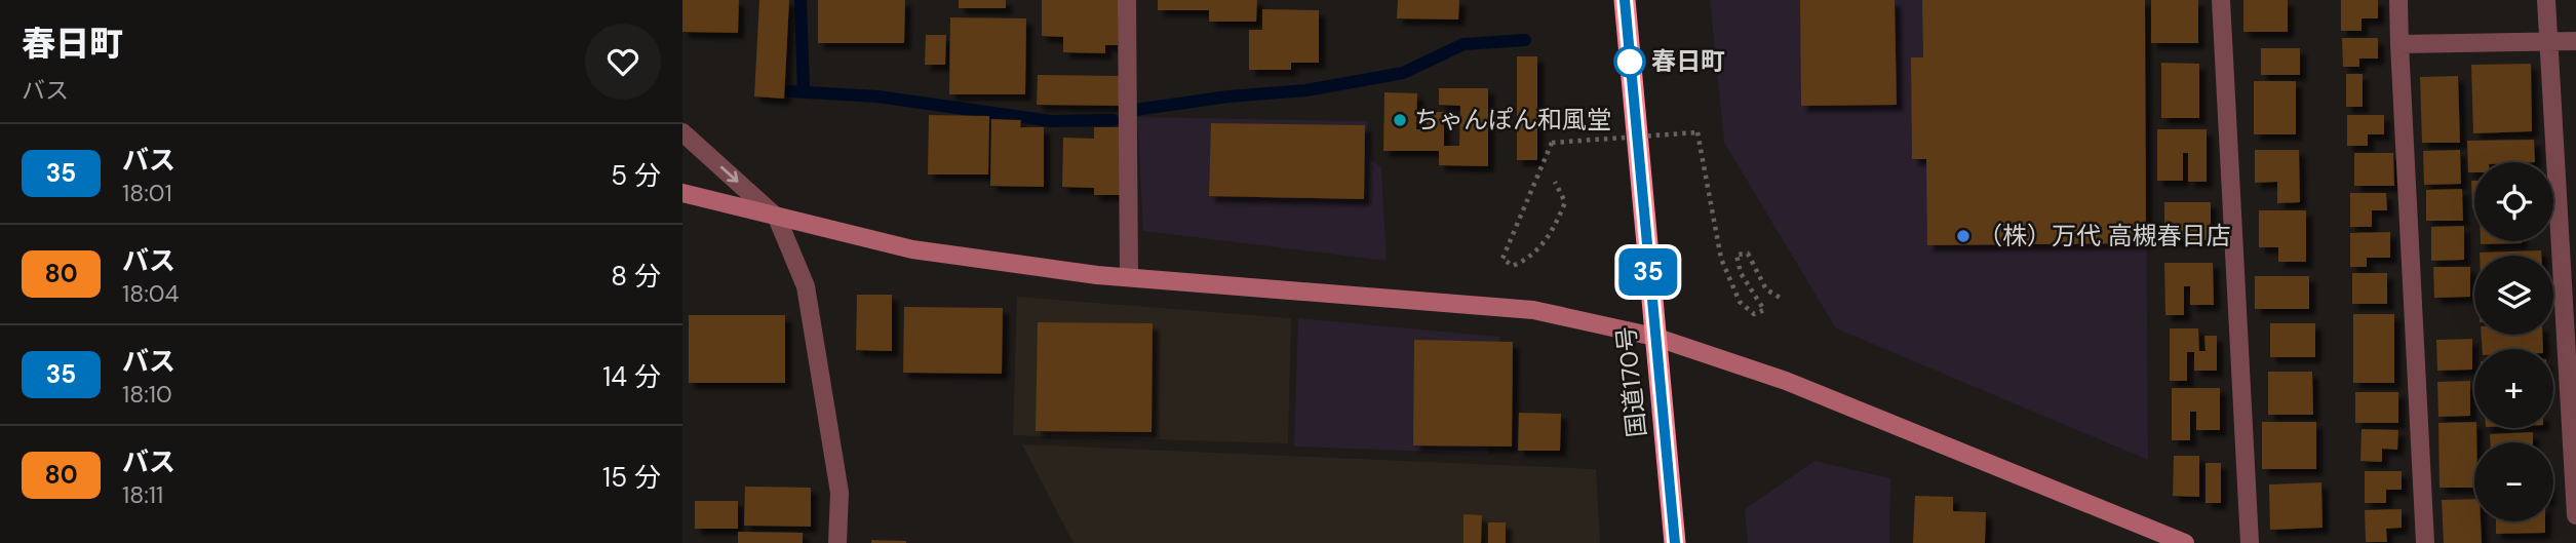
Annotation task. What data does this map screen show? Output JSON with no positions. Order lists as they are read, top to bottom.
{
  "streets": {
    "highway": ["国道170号"]
  },
  "places": ["春日町", "ちゃんぽん和風堂", "（株）万代 高槻春日店"],
  "lines": ["bus line 35"],
  "page": {
    "heading": ["春日町", "バス"],
    "on_map": "35",
    "list": [
      {
        "mark": "35",
        "name": "バス",
        "note": "18:01",
        "value": "5 分"
      },
      {
        "mark": "80",
        "name": "バス",
        "note": "18:04",
        "value": "8 分"
      },
      {
        "mark": "35",
        "name": "バス",
        "note": "18:10",
        "value": "14 分"
      },
      {
        "mark": "80",
        "name": "バス",
        "note": "18:11",
        "value": "15 分"
      }
    ],
    "map_buttons": ["+", "−"]
  }
}
